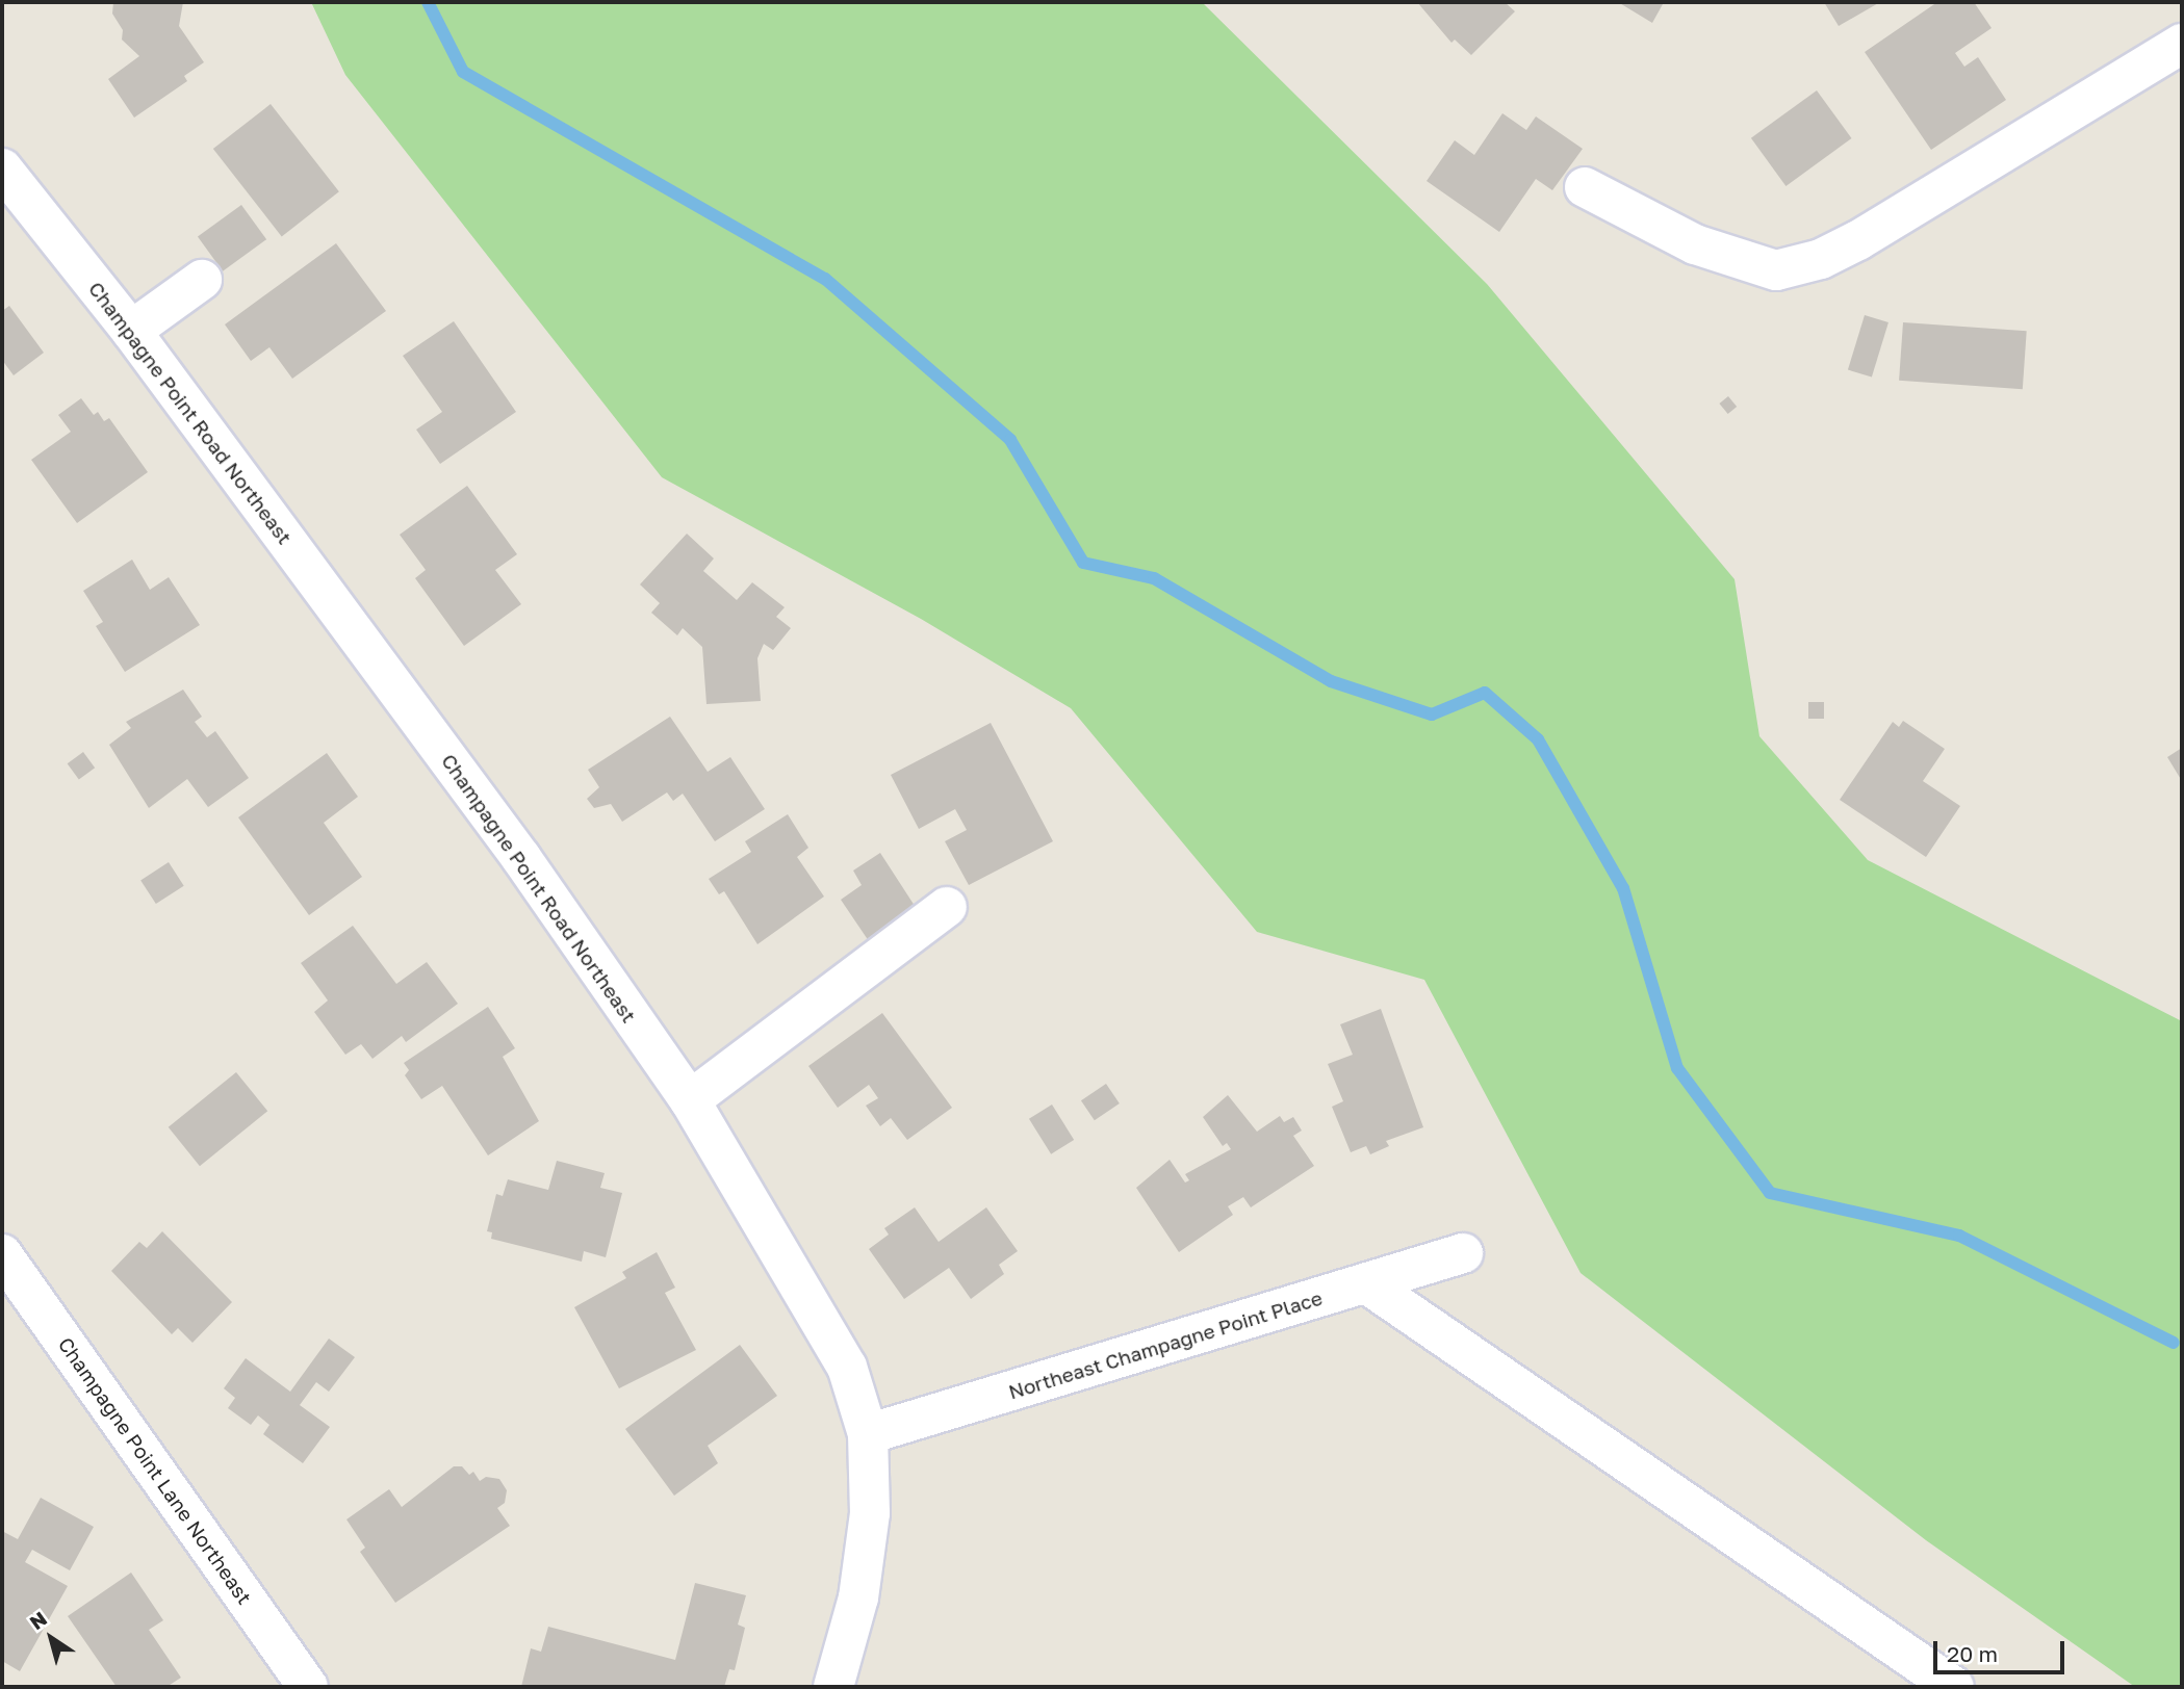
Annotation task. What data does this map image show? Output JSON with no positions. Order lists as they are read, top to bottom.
{
  "streets": {
    "street": ["Champagne Point Road Northeast", "Northeast Champagne Point Place", "Champagne Point Lane Northeast"]
  },
  "crossings": [
    ["Champagne Point Road Northeast", "Northeast Champagne Point Place"]
  ],
  "scale_bar": "20 m",
  "north": "top left"
}
